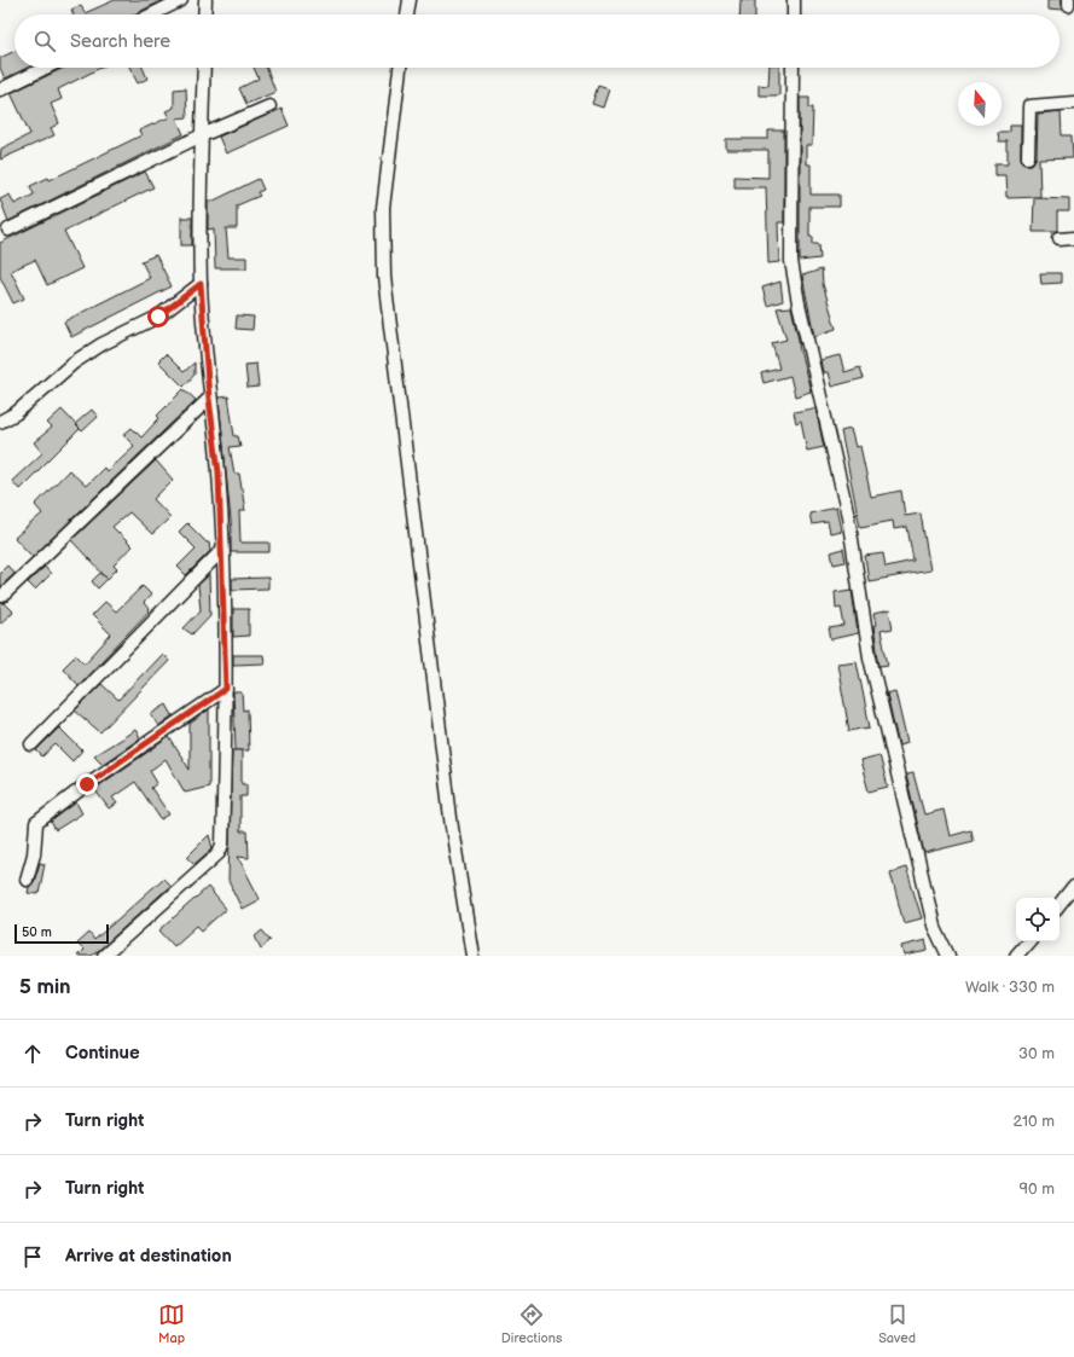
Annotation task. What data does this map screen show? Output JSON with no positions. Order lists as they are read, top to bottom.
{
  "scale_bar": "50 m",
  "north": "top",
  "page": {
    "search": "Search here",
    "scale": "50 m",
    "heading": ["5 min", "Walk · 330 m"],
    "list": [
      ["Continue", "30 m"],
      ["Turn right", "210 m"],
      ["Turn right", "90 m"],
      "Arrive at destination"
    ],
    "nav": ["Map", "Directions", "Saved"]
  }
}
